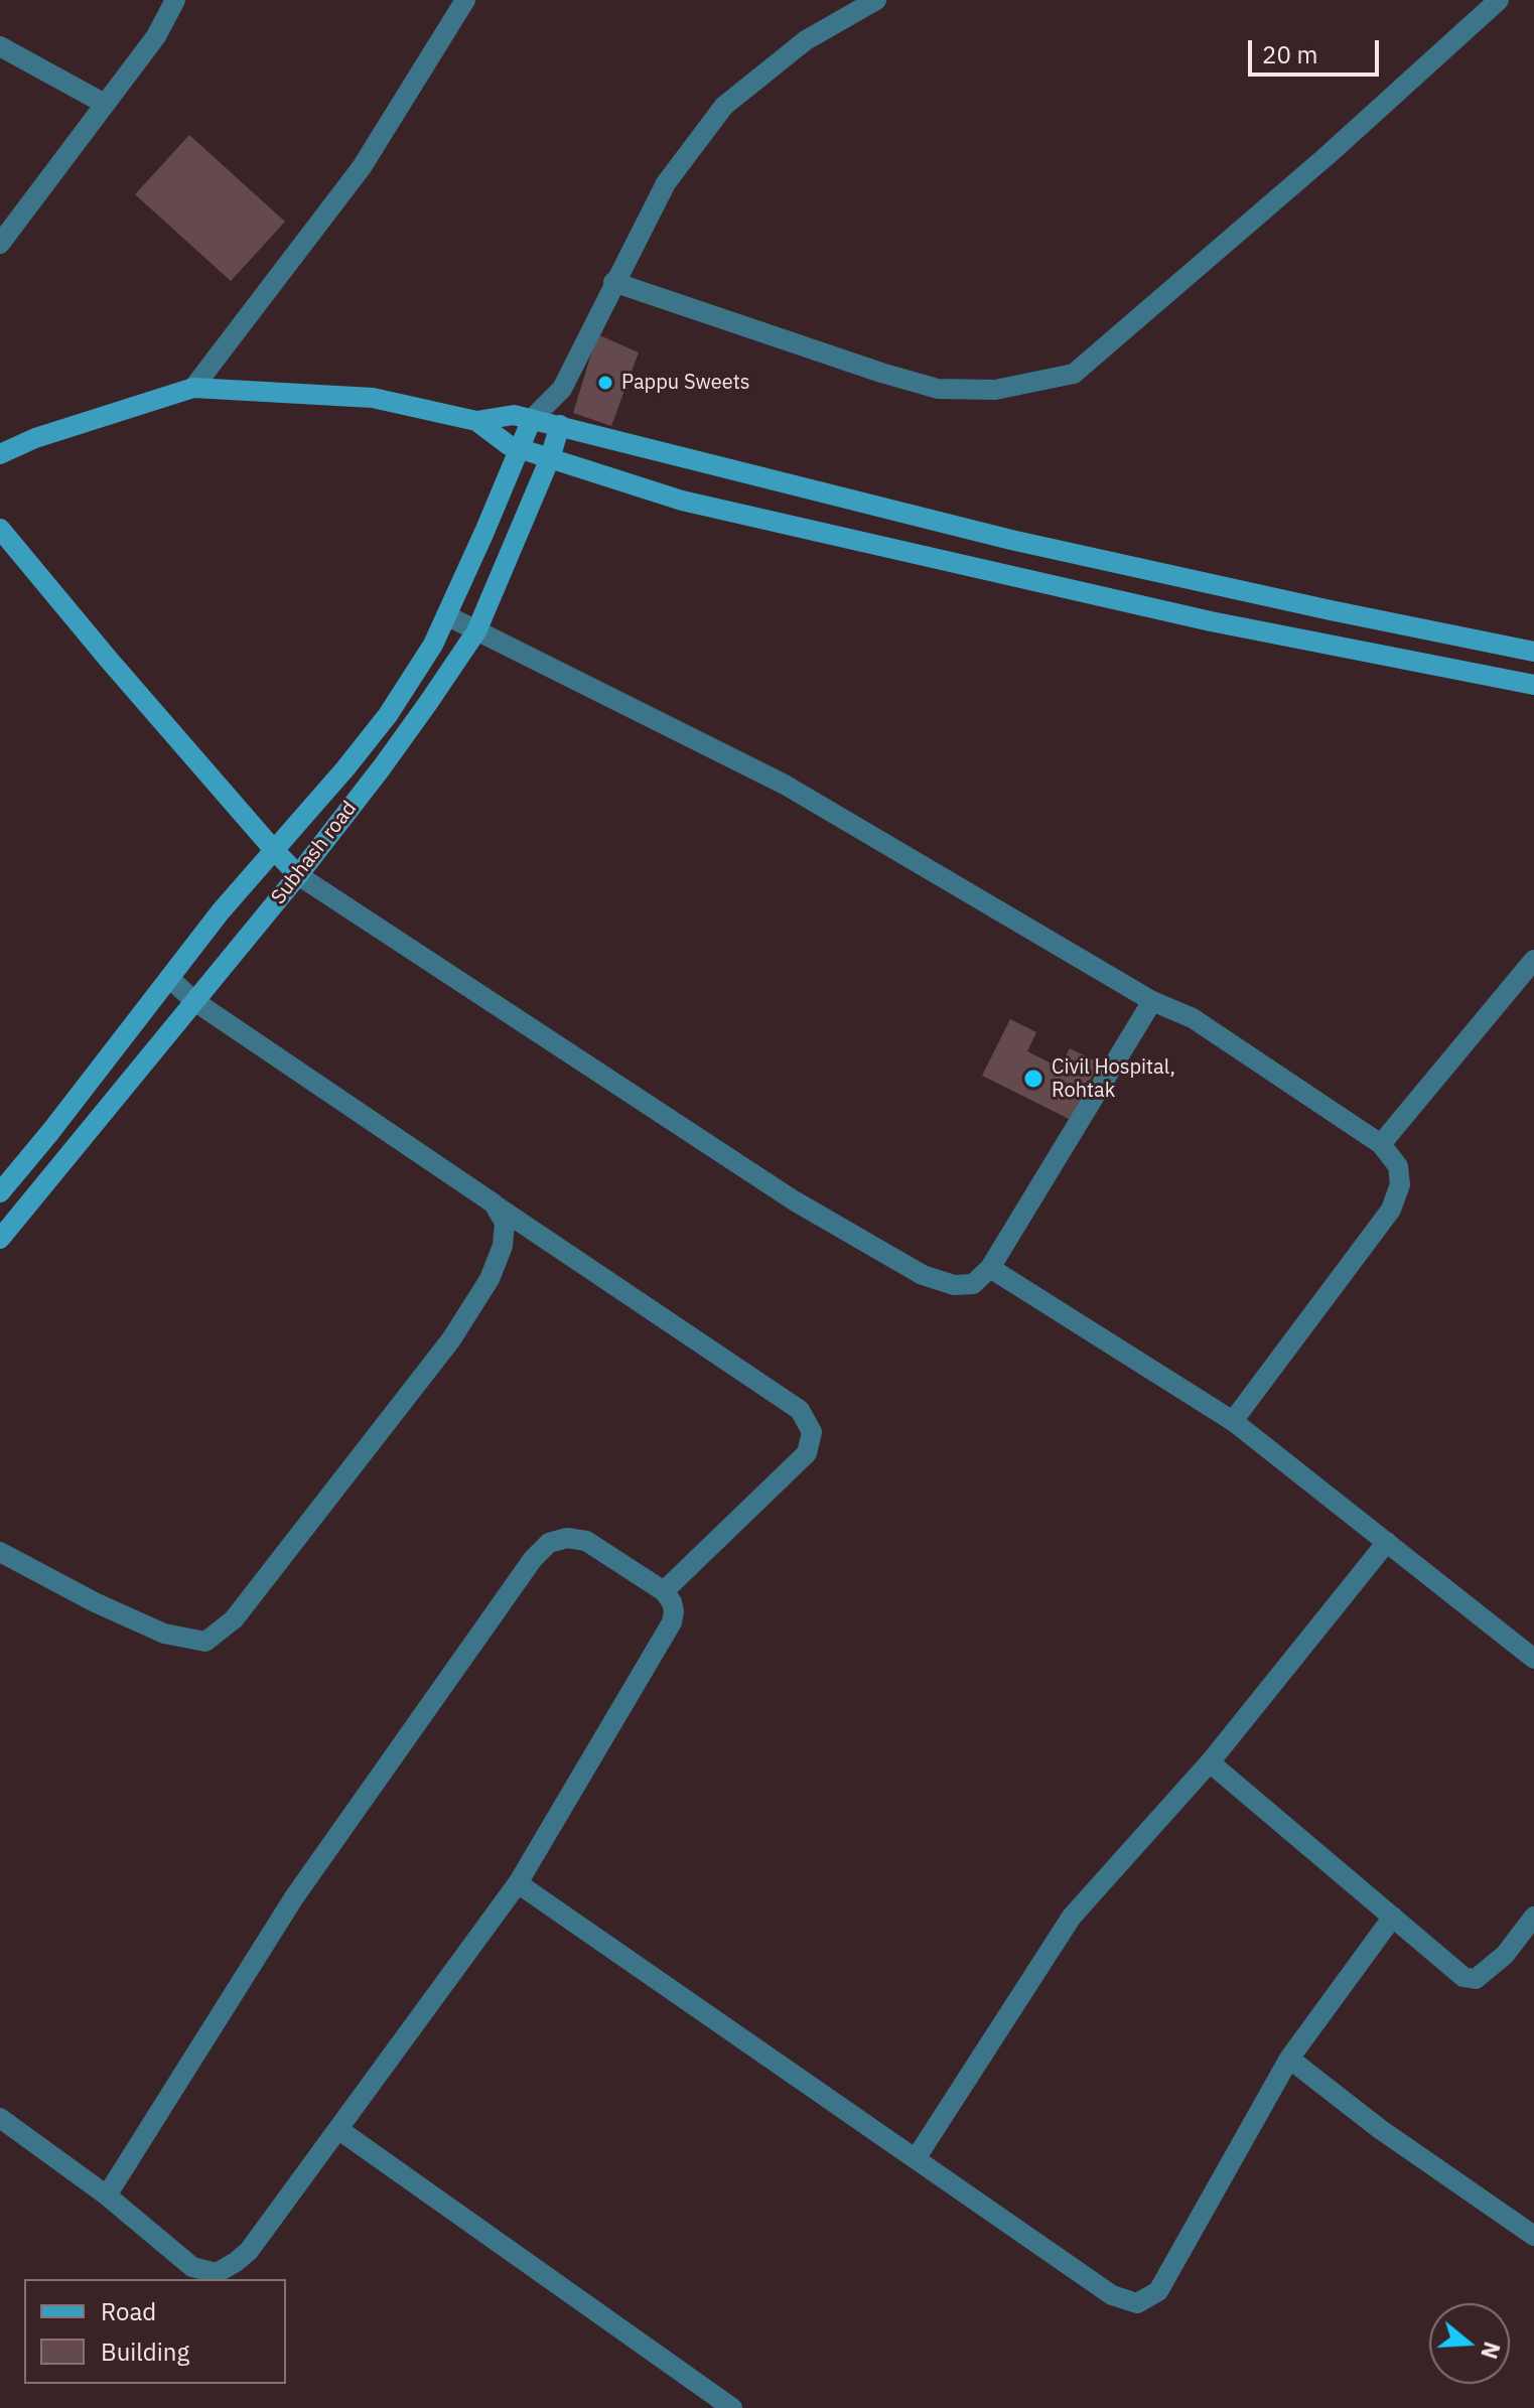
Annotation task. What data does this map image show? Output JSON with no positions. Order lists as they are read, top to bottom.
{
  "streets": {
    "street": ["Subhash road"]
  },
  "places": ["Pappu Sweets", "Civil Hospital, Rohtak"],
  "legend": ["Road", "Building"],
  "scale_bar": "20 m",
  "north": "right"
}
